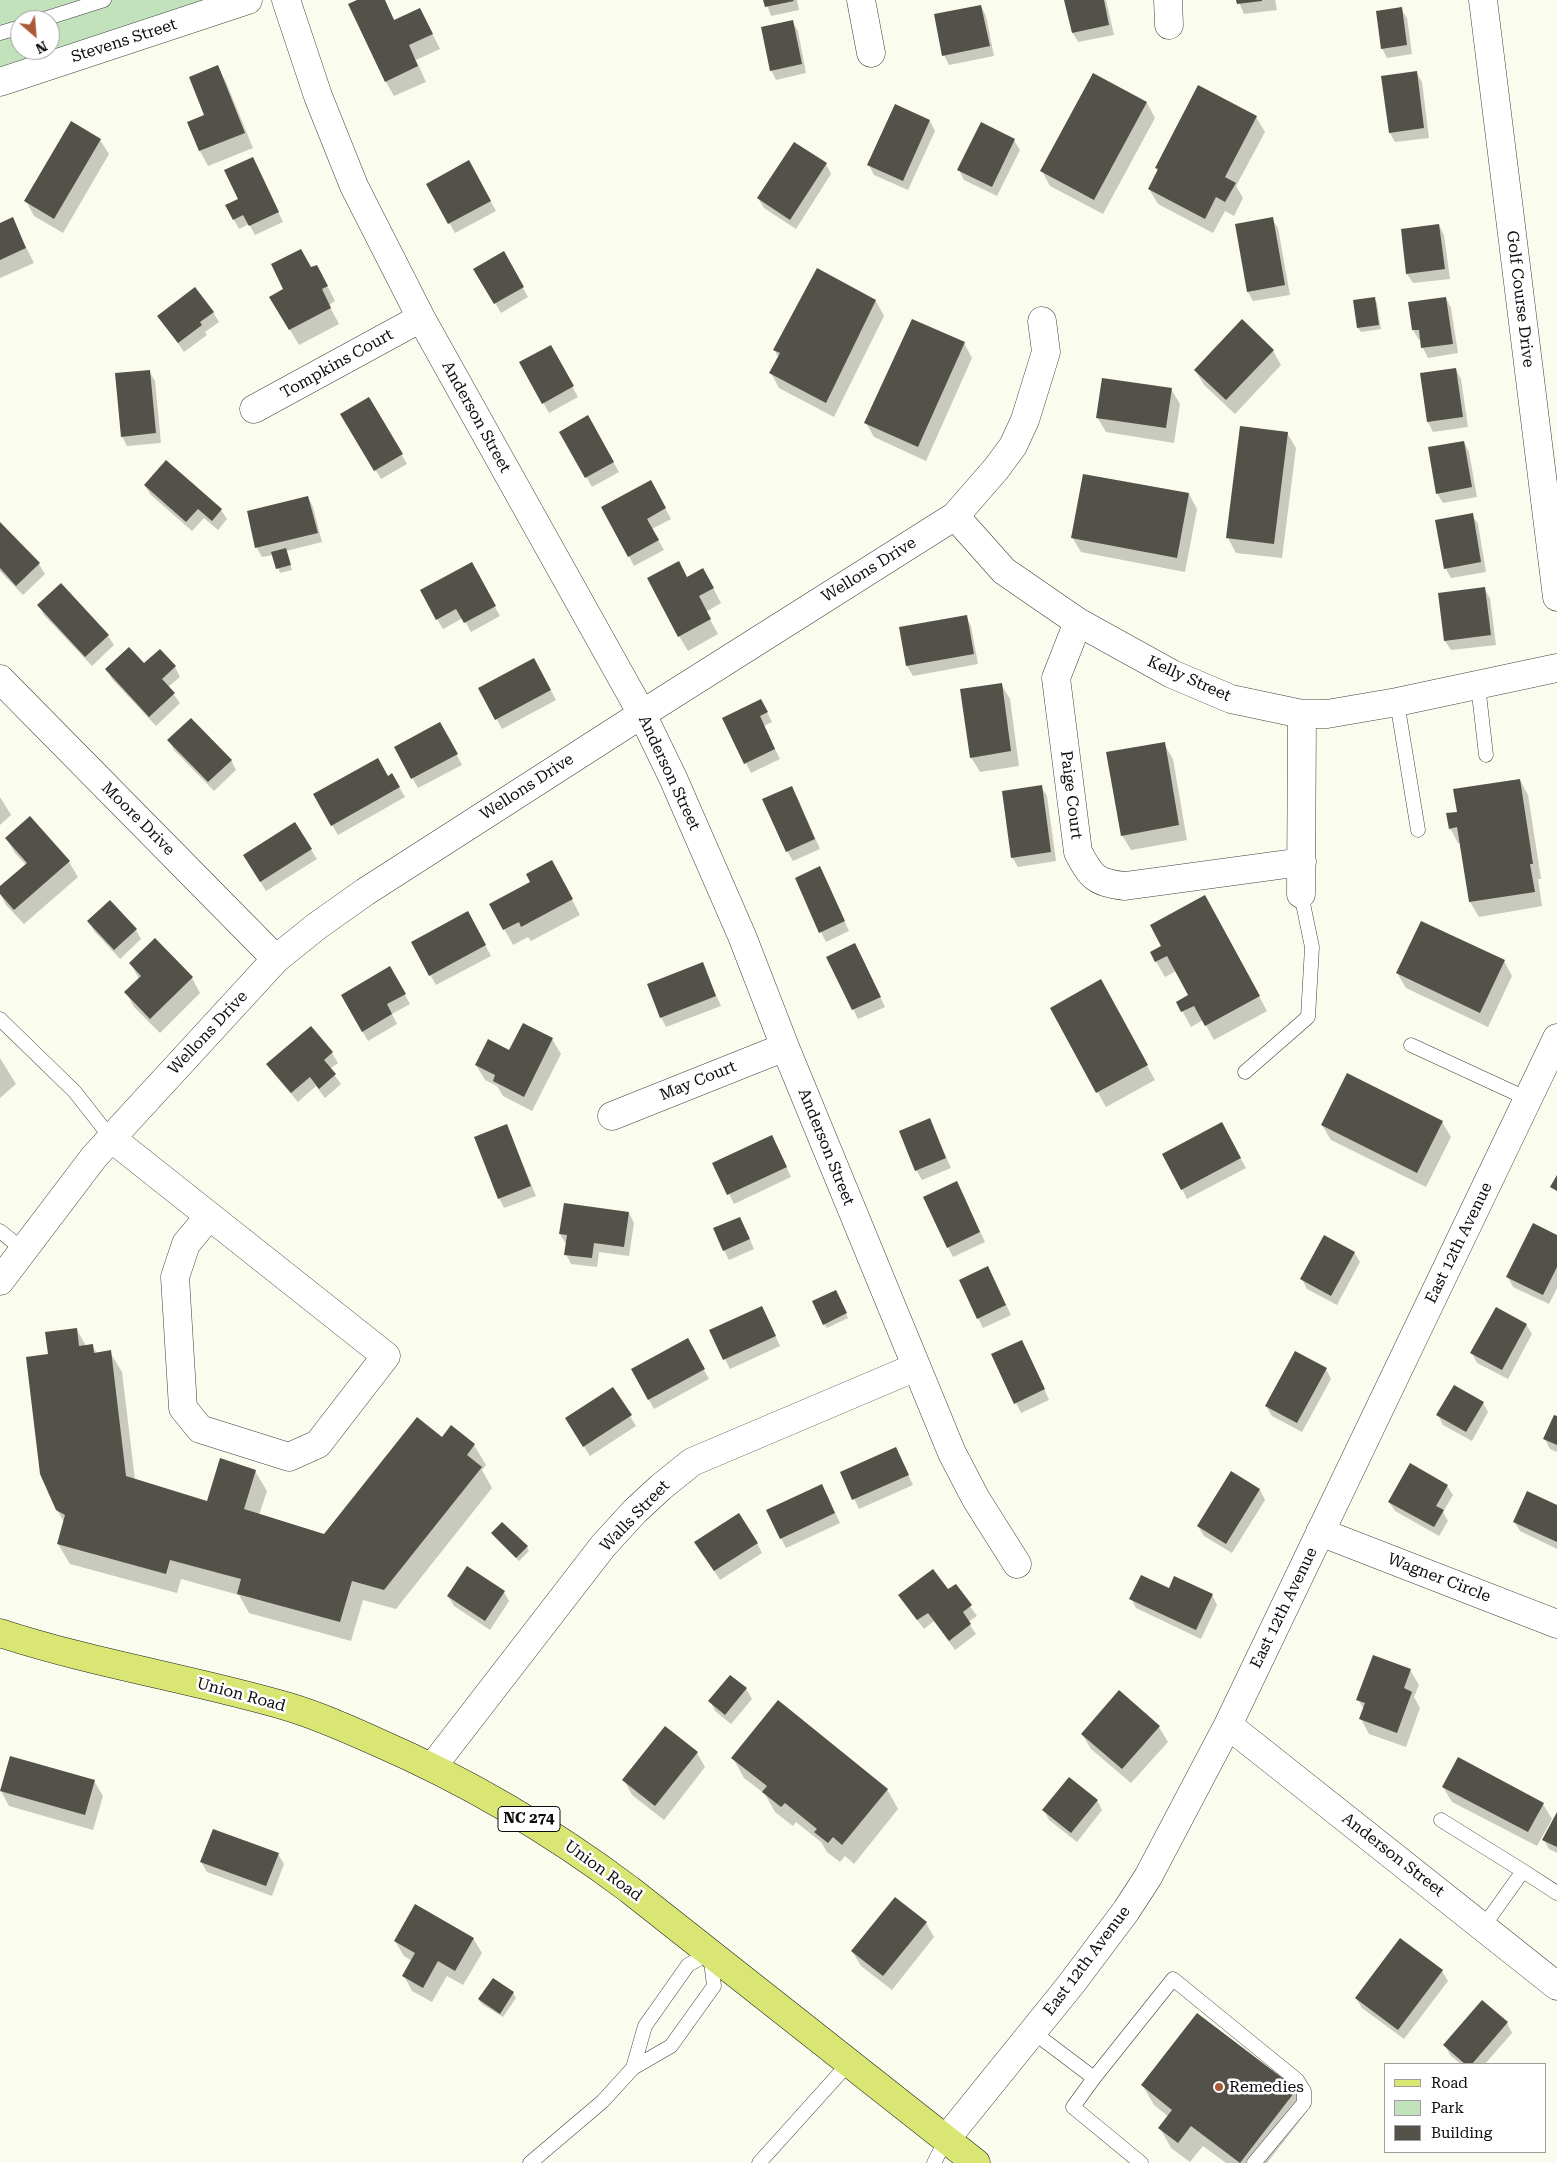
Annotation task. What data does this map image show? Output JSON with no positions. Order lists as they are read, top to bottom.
{
  "streets": {
    "main road": ["Union Road", "NC 274"],
    "street": [
      "Stevens Street",
      "Golf Course Drive",
      "Tompkins Court",
      "Anderson Street",
      "Wellons Drive",
      "Kelly Street",
      "Paige Court",
      "Moore Drive",
      "May Court",
      "East 12th Avenue",
      "Walls Street",
      "Wagner Circle"
    ]
  },
  "crossings": [
    ["Tompkins Court", "Anderson Street"],
    ["Anderson Street", "Wellons Drive"],
    ["Anderson Street", "May Court"],
    ["Anderson Street", "East 12th Avenue"],
    ["Anderson Street", "Walls Street"],
    ["Wellons Drive", "Kelly Street"],
    ["Wellons Drive", "Moore Drive"],
    ["Kelly Street", "Paige Court"],
    ["East 12th Avenue", "Wagner Circle"],
    ["East 12th Avenue", "Union Road"],
    ["Walls Street", "Union Road"]
  ],
  "places": ["Remedies"],
  "legend": ["Road", "Park", "Building"],
  "north": "bottom right"
}
